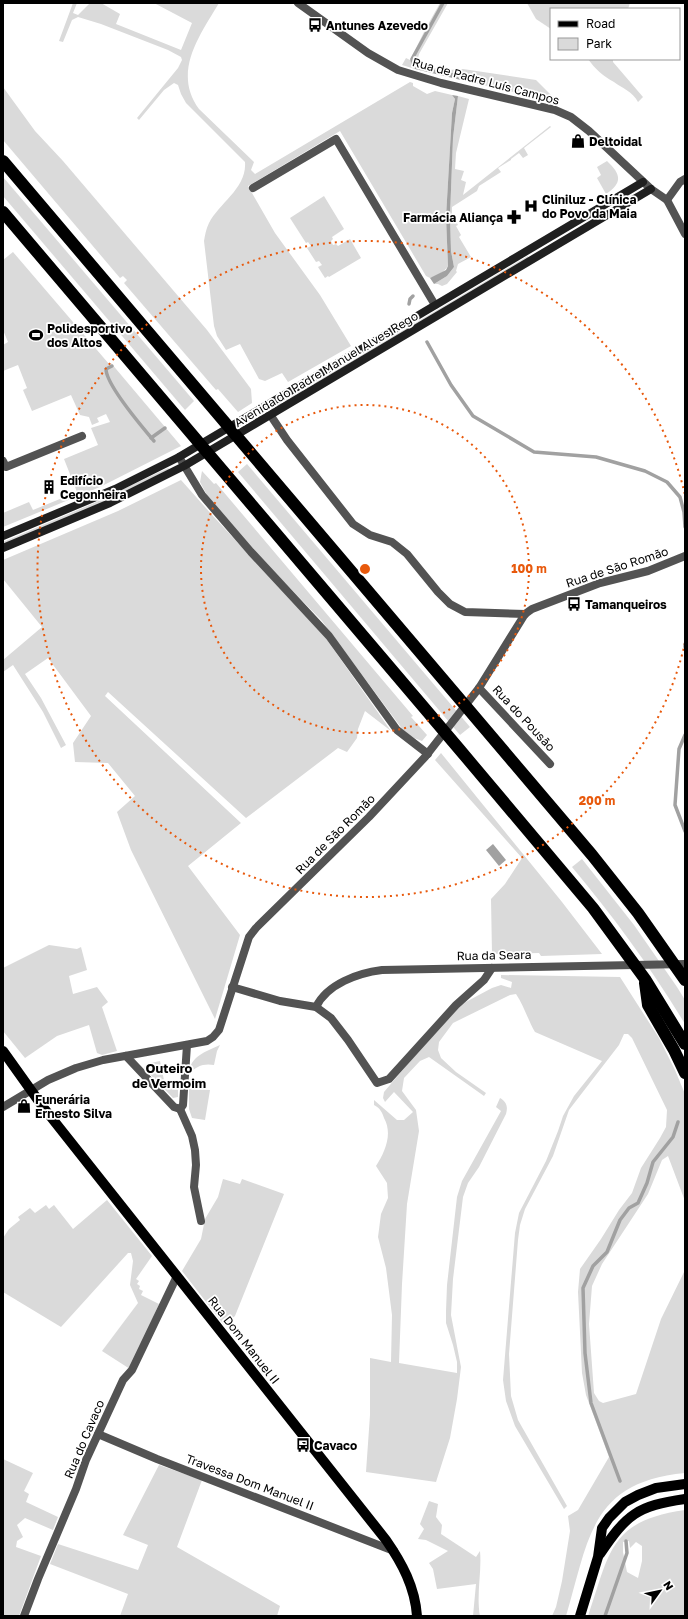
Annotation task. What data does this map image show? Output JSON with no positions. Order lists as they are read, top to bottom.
{
  "streets": {
    "main road": ["Avenida do Padre Manuel Alves Rego", "Rua Dom Manuel II"],
    "street": [
      "Rua de Padre Luís Campos",
      "Rua de São Romão",
      "Rua do Pousão",
      "Rua da Seara",
      "Rua do Cavaco",
      "Travessa Dom Manuel II"
    ]
  },
  "crossings": [
    ["Rua de Padre Luís Campos", "Avenida do Padre Manuel Alves Rego"],
    ["Rua de São Romão", "Rua do Pousão"],
    ["Rua de São Romão", "Rua Dom Manuel II"],
    ["Rua Dom Manuel II", "Rua do Cavaco"],
    ["Rua Dom Manuel II", "Travessa Dom Manuel II"],
    ["Rua do Cavaco", "Travessa Dom Manuel II"]
  ],
  "districts": ["Outeiro de Vermoim"],
  "places": {
    "bus stop": ["Antunes Azevedo", "Tamanqueiros", "Cavaco"],
    "shop": ["Deltoidal", "Funerária Ernesto Silva"],
    "hospital": ["Cliniluz - Clínica do Povo da Maia"],
    "pharmacy": ["Farmácia Aliança"],
    "sports": ["Polidesportivo dos Altos"],
    "building": ["Edifício Cegonheira"]
  },
  "legend": ["Road", "Park"],
  "north": "top right",
  "rings": ["100 m", "200 m"]
}
